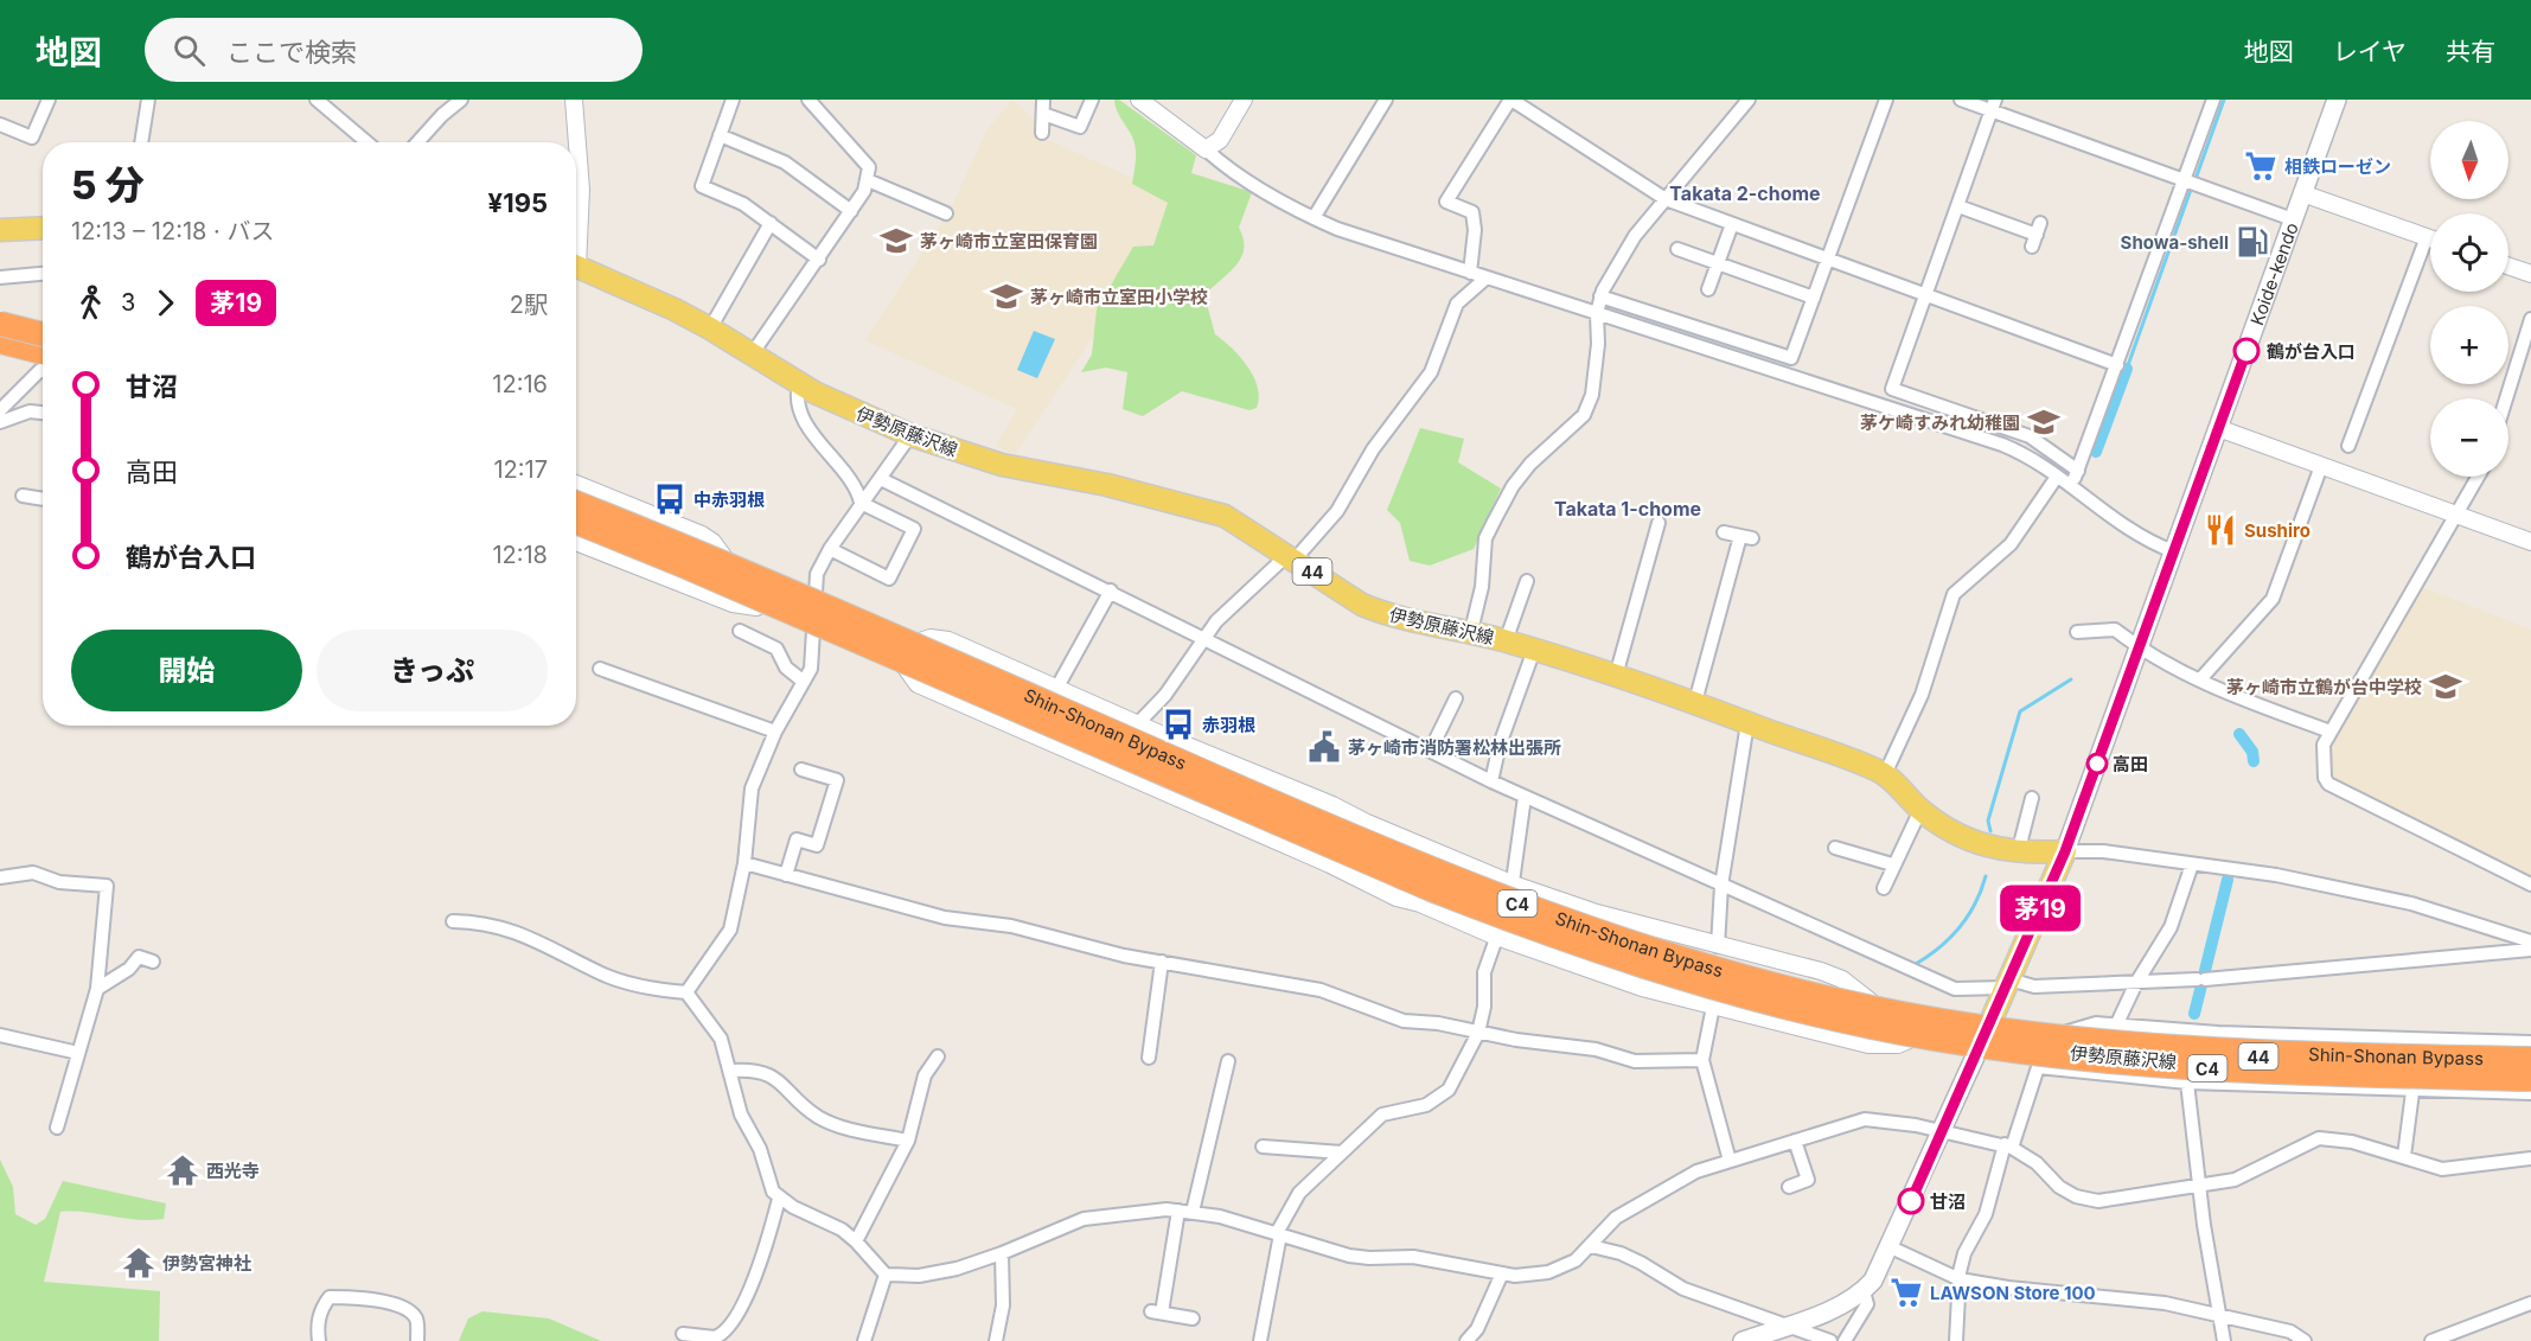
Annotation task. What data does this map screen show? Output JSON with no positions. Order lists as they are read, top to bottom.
{
  "streets": {
    "highway": ["Shin-Shonan Bypass", "C4"],
    "main road": ["Koide-kendo", "伊勢原藤沢線", "44"]
  },
  "crossings": [
    ["Koide-kendo", "伊勢原藤沢線"],
    ["伊勢原藤沢線", "Shin-Shonan Bypass"]
  ],
  "districts": ["Takata 2-chome", "Takata 1-chome"],
  "places": {
    "supermarket": ["相鉄ローゼン", "LAWSON Store 100"],
    "school or university": [
      "茅ヶ崎市立室田保育園",
      "茅ヶ崎市立室田小学校",
      "茅ケ崎すみれ幼稚園",
      "茅ヶ崎市立鶴が台中学校"
    ],
    "fuel station": ["Showa-shell"],
    "other": ["鶴が台入口", "高田", "甘沼"],
    "bus stop": ["中赤羽根", "赤羽根"],
    "restaurant": ["Sushiro"],
    "public building": ["茅ヶ崎市消防署松林出張所"],
    "temple": ["西光寺", "伊勢宮神社"]
  },
  "lines": ["bus line 茅19"],
  "north": "bottom",
  "page": {
    "header": "地図",
    "search": "ここで検索",
    "nav": ["地図", "レイヤ", "共有"],
    "on_map": "茅19",
    "map_buttons": ["+", "−"],
    "heading": ["5 分", "12:13 – 12:18 · バス", "¥195"],
    "legs": ["3", "茅19", "2駅"],
    "list": [
      {
        "name": "甘沼",
        "value": "12:16"
      },
      {
        "name": "高田",
        "value": "12:17"
      },
      {
        "name": "鶴が台入口",
        "value": "12:18"
      }
    ],
    "buttons": ["開始", "きっぷ"]
  }
}
